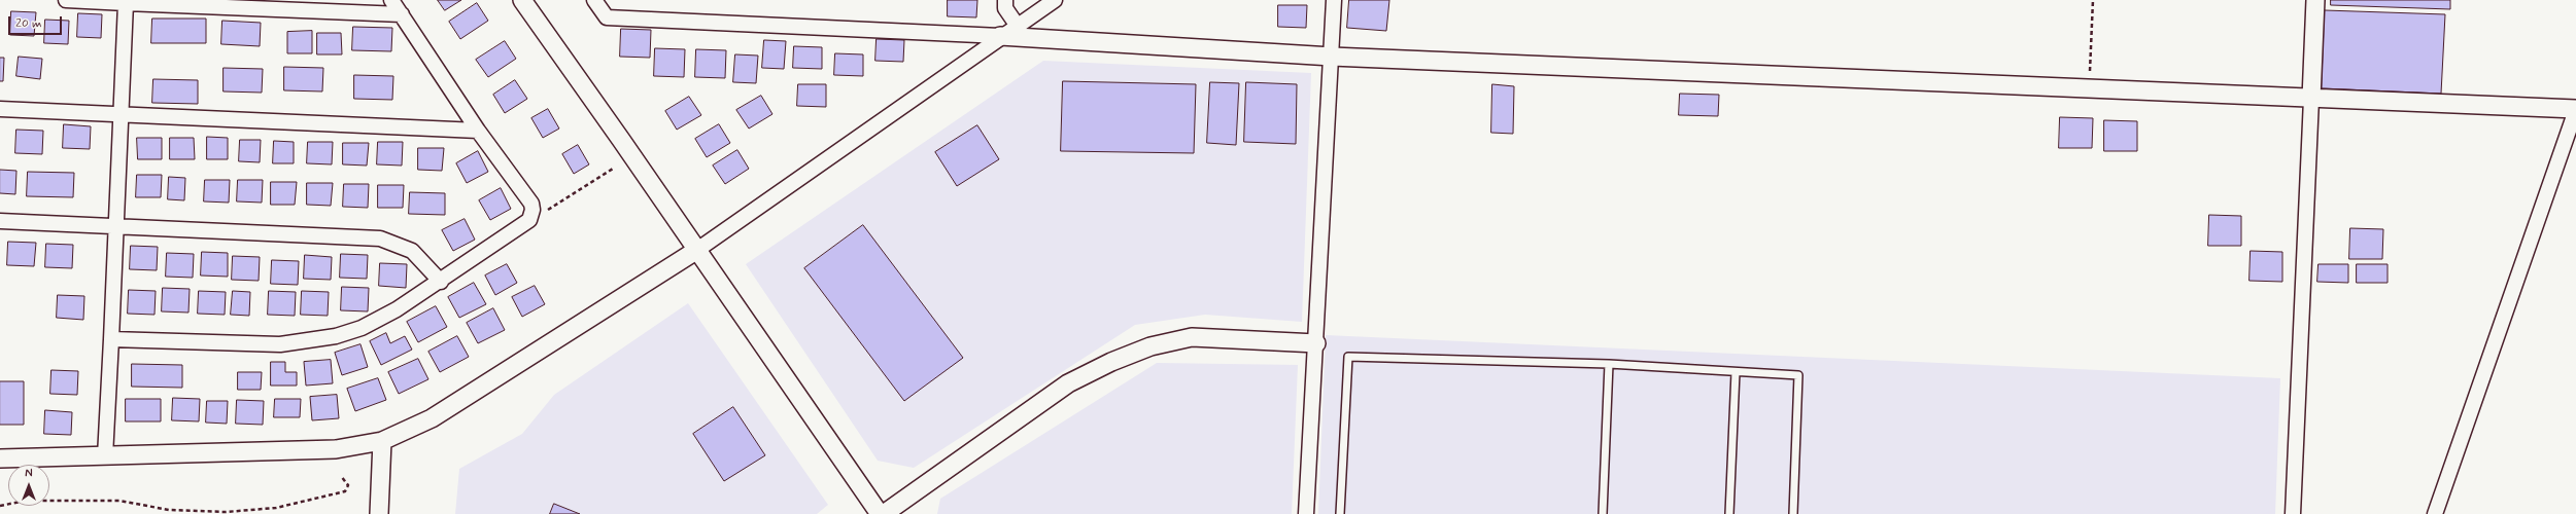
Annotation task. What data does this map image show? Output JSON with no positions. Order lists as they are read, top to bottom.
{
  "scale_bar": "20 m",
  "north": "top"
}
